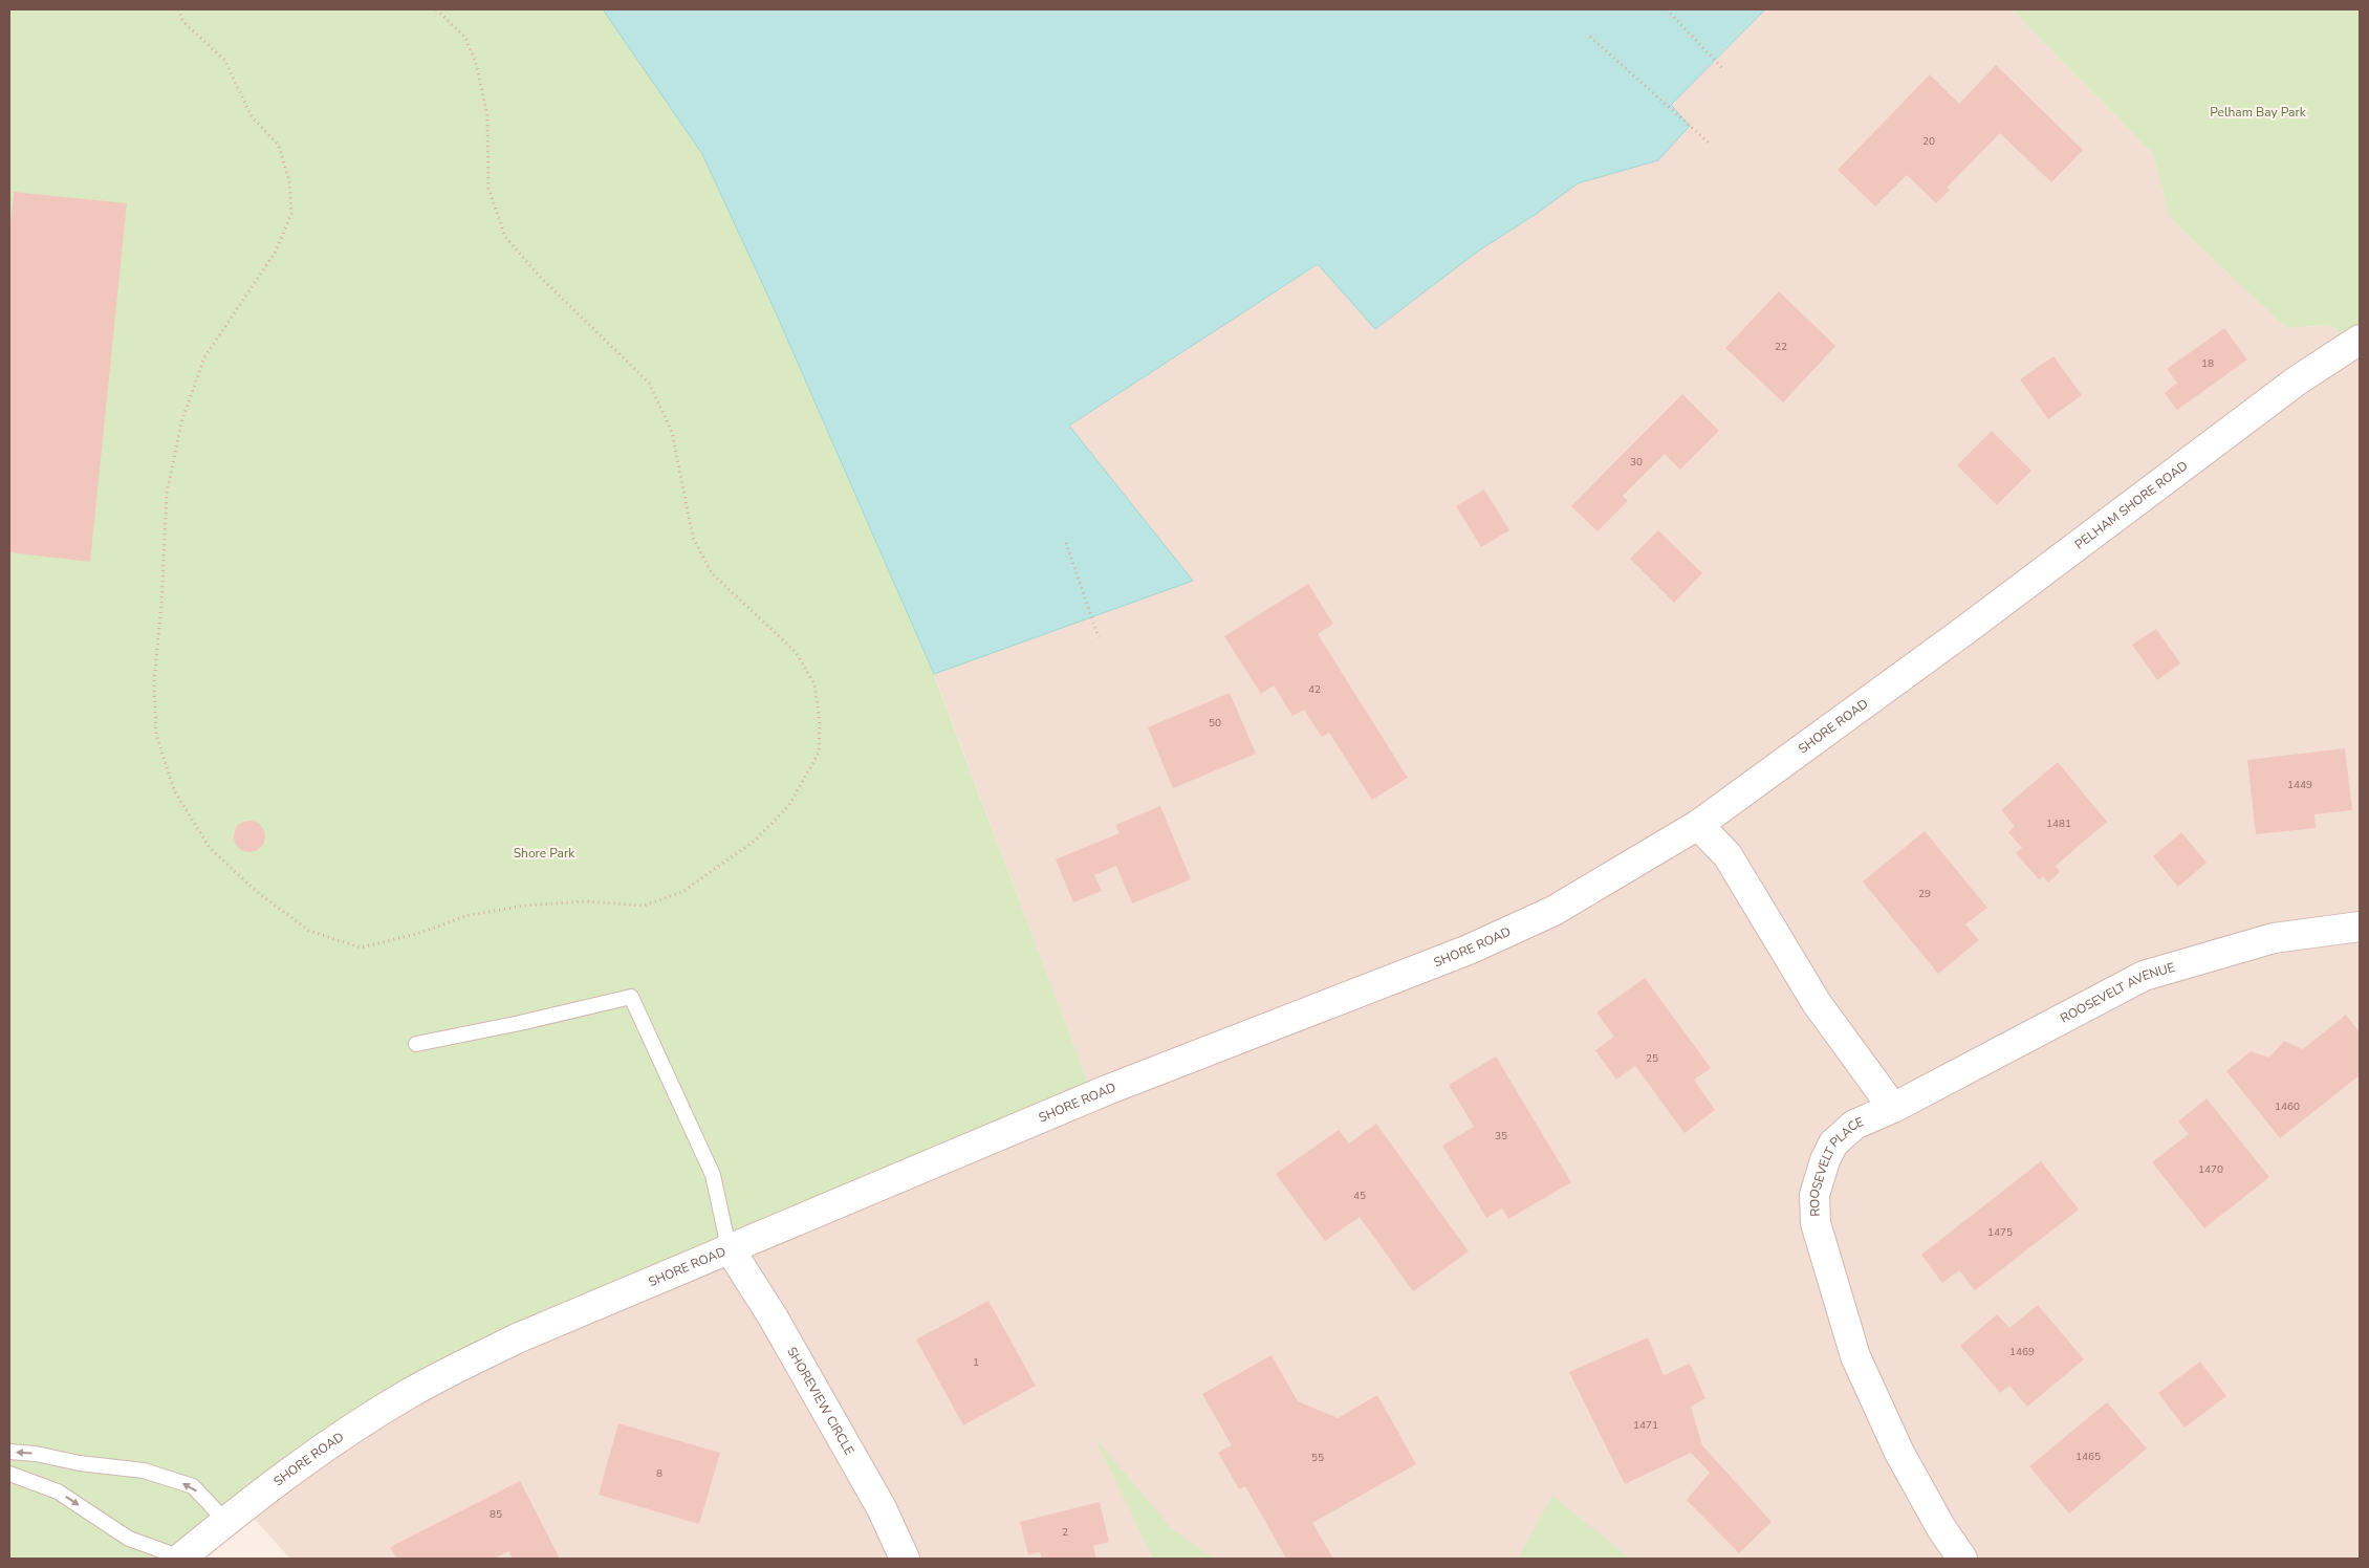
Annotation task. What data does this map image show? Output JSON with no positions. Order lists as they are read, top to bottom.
{
  "streets": {
    "main road": [
      "PELHAM SHORE ROAD",
      "SHORE ROAD",
      "ROOSEVELT AVENUE",
      "ROOSEVELT PLACE",
      "SHOREVIEW CIRCLE"
    ]
  },
  "crossings": [
    ["PELHAM SHORE ROAD", "SHORE ROAD"],
    ["SHORE ROAD", "SHOREVIEW CIRCLE"],
    ["ROOSEVELT AVENUE", "ROOSEVELT PLACE"]
  ],
  "parks": ["Pelham Bay Park", "Shore Park"],
  "house_numbers": [
    "20",
    "22",
    "18",
    "30",
    "42",
    "50",
    "1449",
    "1481",
    "29",
    "25",
    "1460",
    "35",
    "1470",
    "45",
    "1475",
    "1469",
    "1",
    "1471",
    "1465",
    "55",
    "8",
    "85",
    "2"
  ]
}
